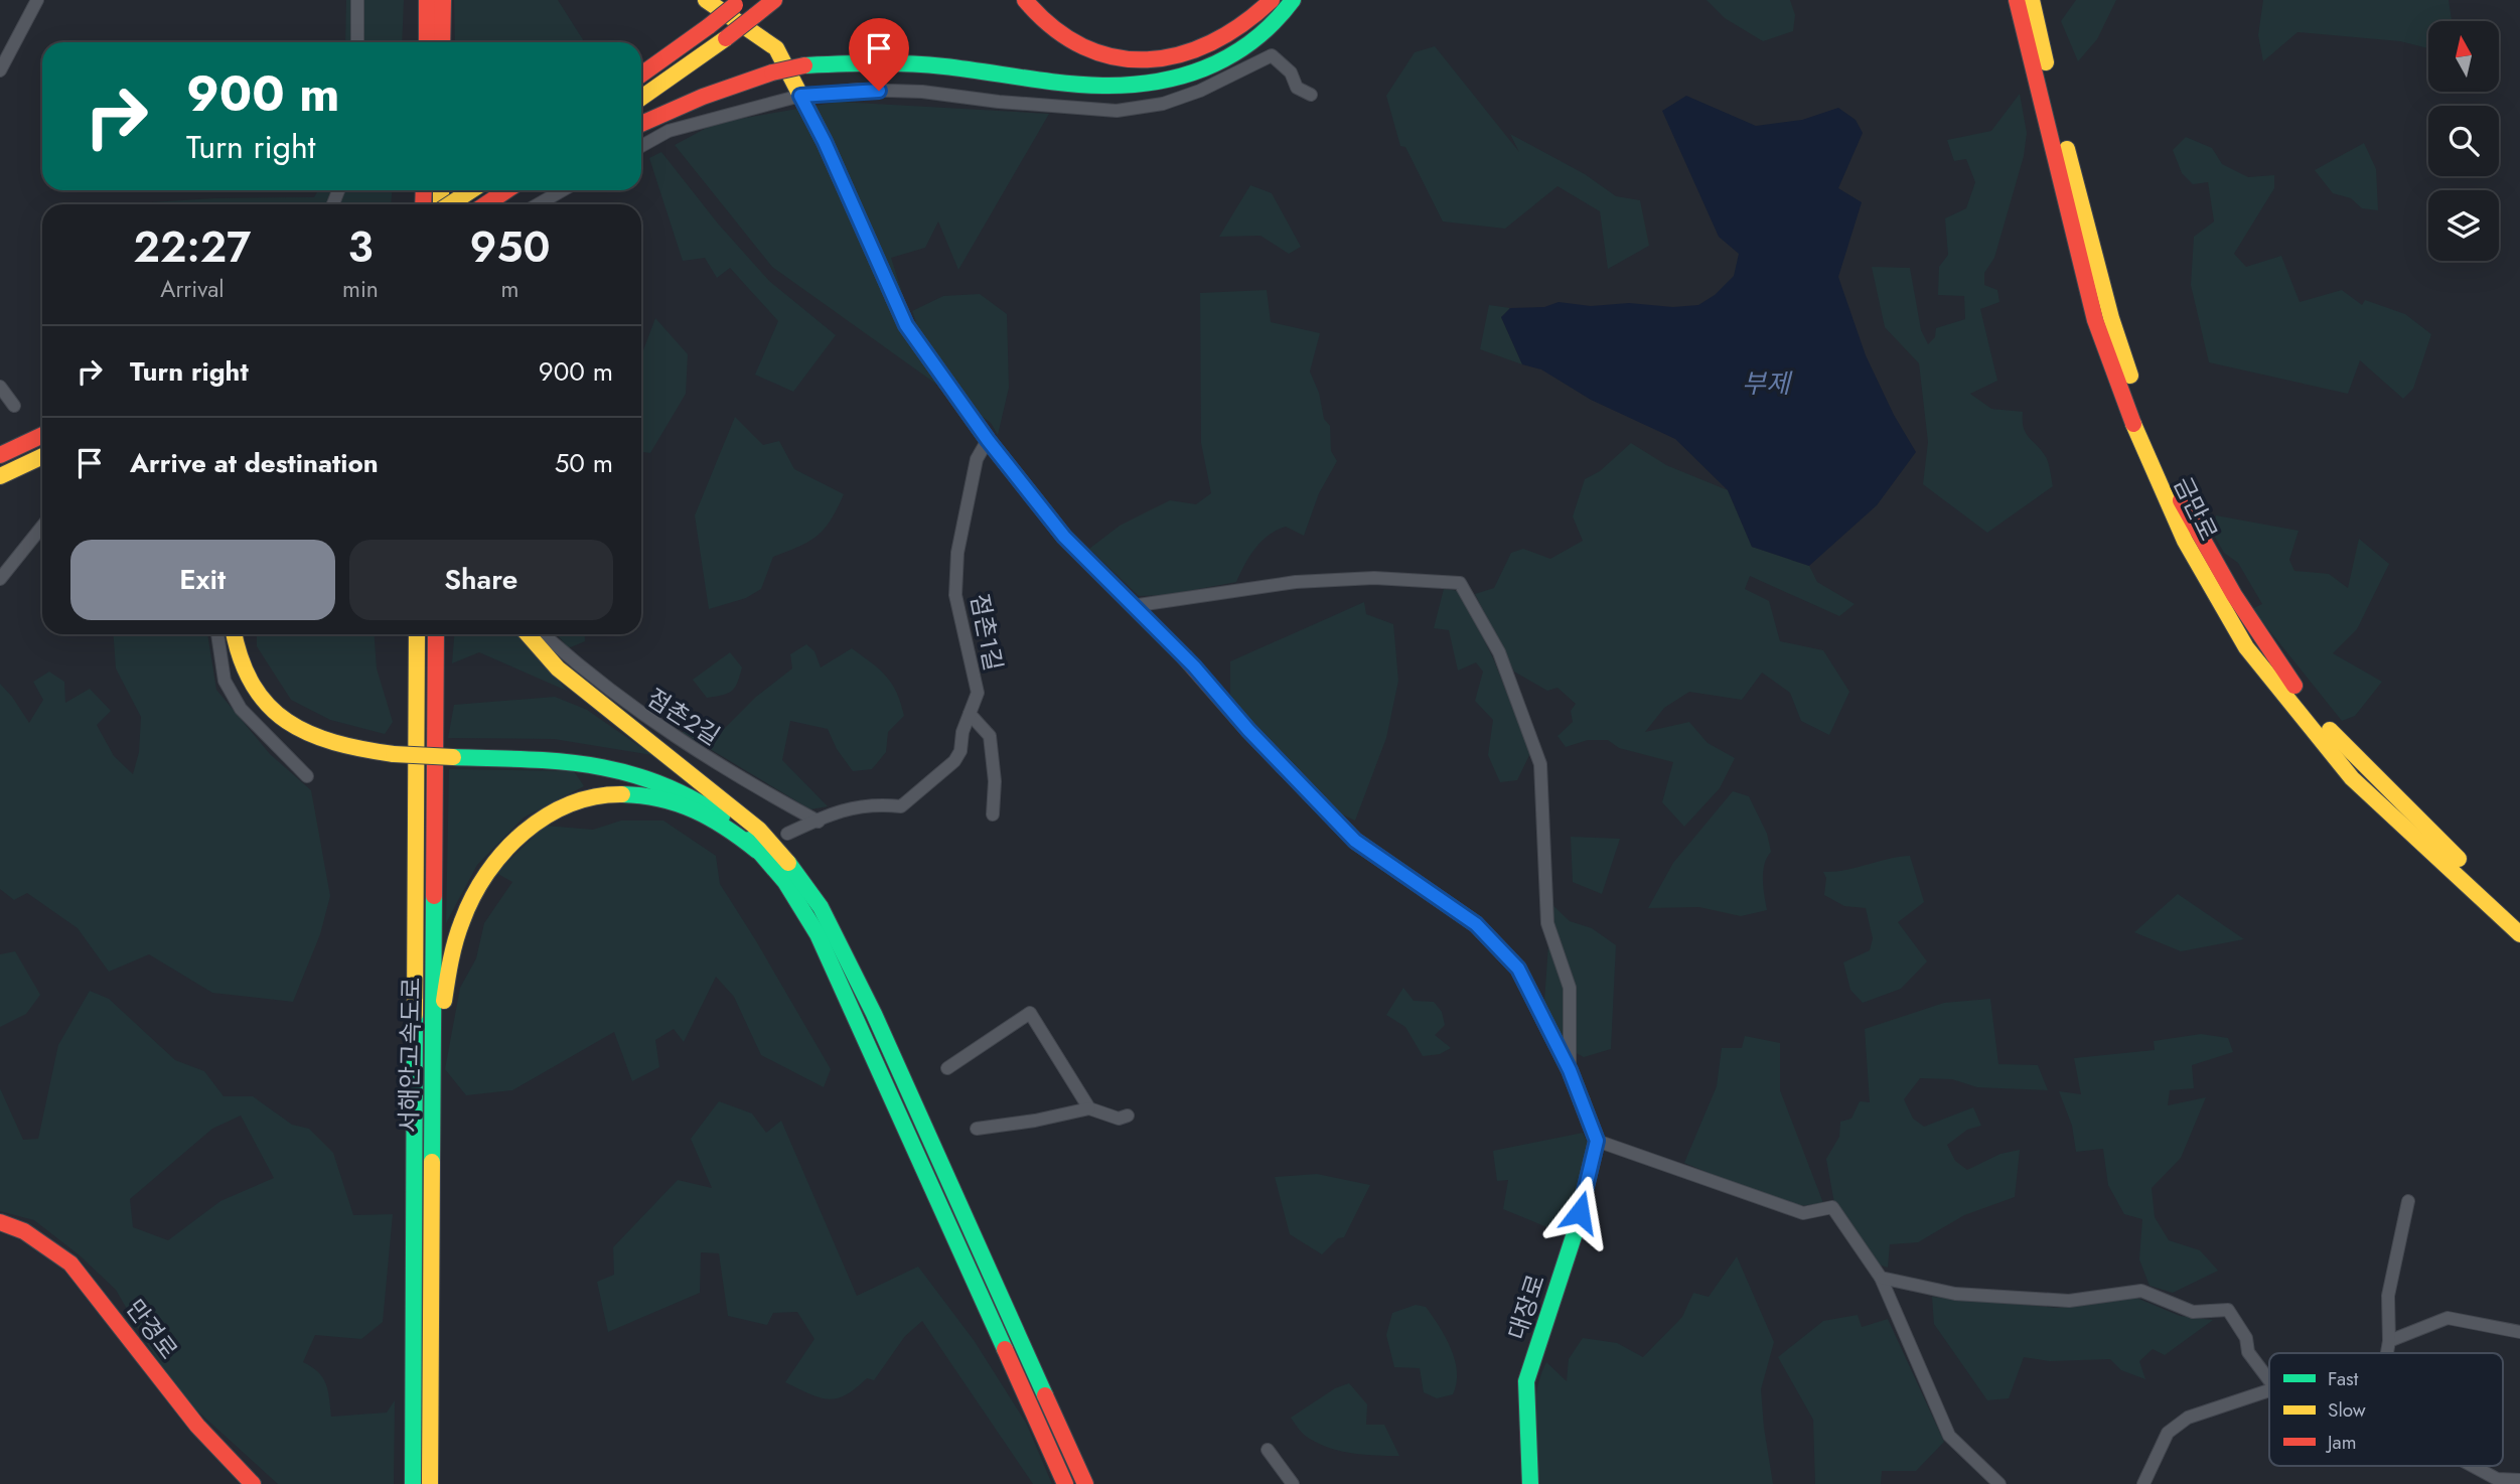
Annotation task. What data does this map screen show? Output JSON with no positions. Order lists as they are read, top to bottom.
{
  "streets": {
    "main road": [
      "금만로",
      "서해안고속도로",
      "대장로",
      "만경로"
    ],
    "street": ["점촌1길", "점촌2길"]
  },
  "crossings": [
    ["점촌1길", "점촌2길"]
  ],
  "water": ["부제"],
  "legend": ["Fast", "Slow", "Jam"],
  "north": "top",
  "page": {
    "turn": ["900 m", "Turn right"],
    "eta": [
      "22:27",
      "Arrival",
      "3",
      "min",
      "950",
      "m"
    ],
    "list": [
      {
        "name": "Turn right",
        "value": "900 m"
      },
      {
        "name": "Arrive at destination",
        "value": "50 m"
      }
    ],
    "buttons": ["Exit", "Share"]
  }
}
